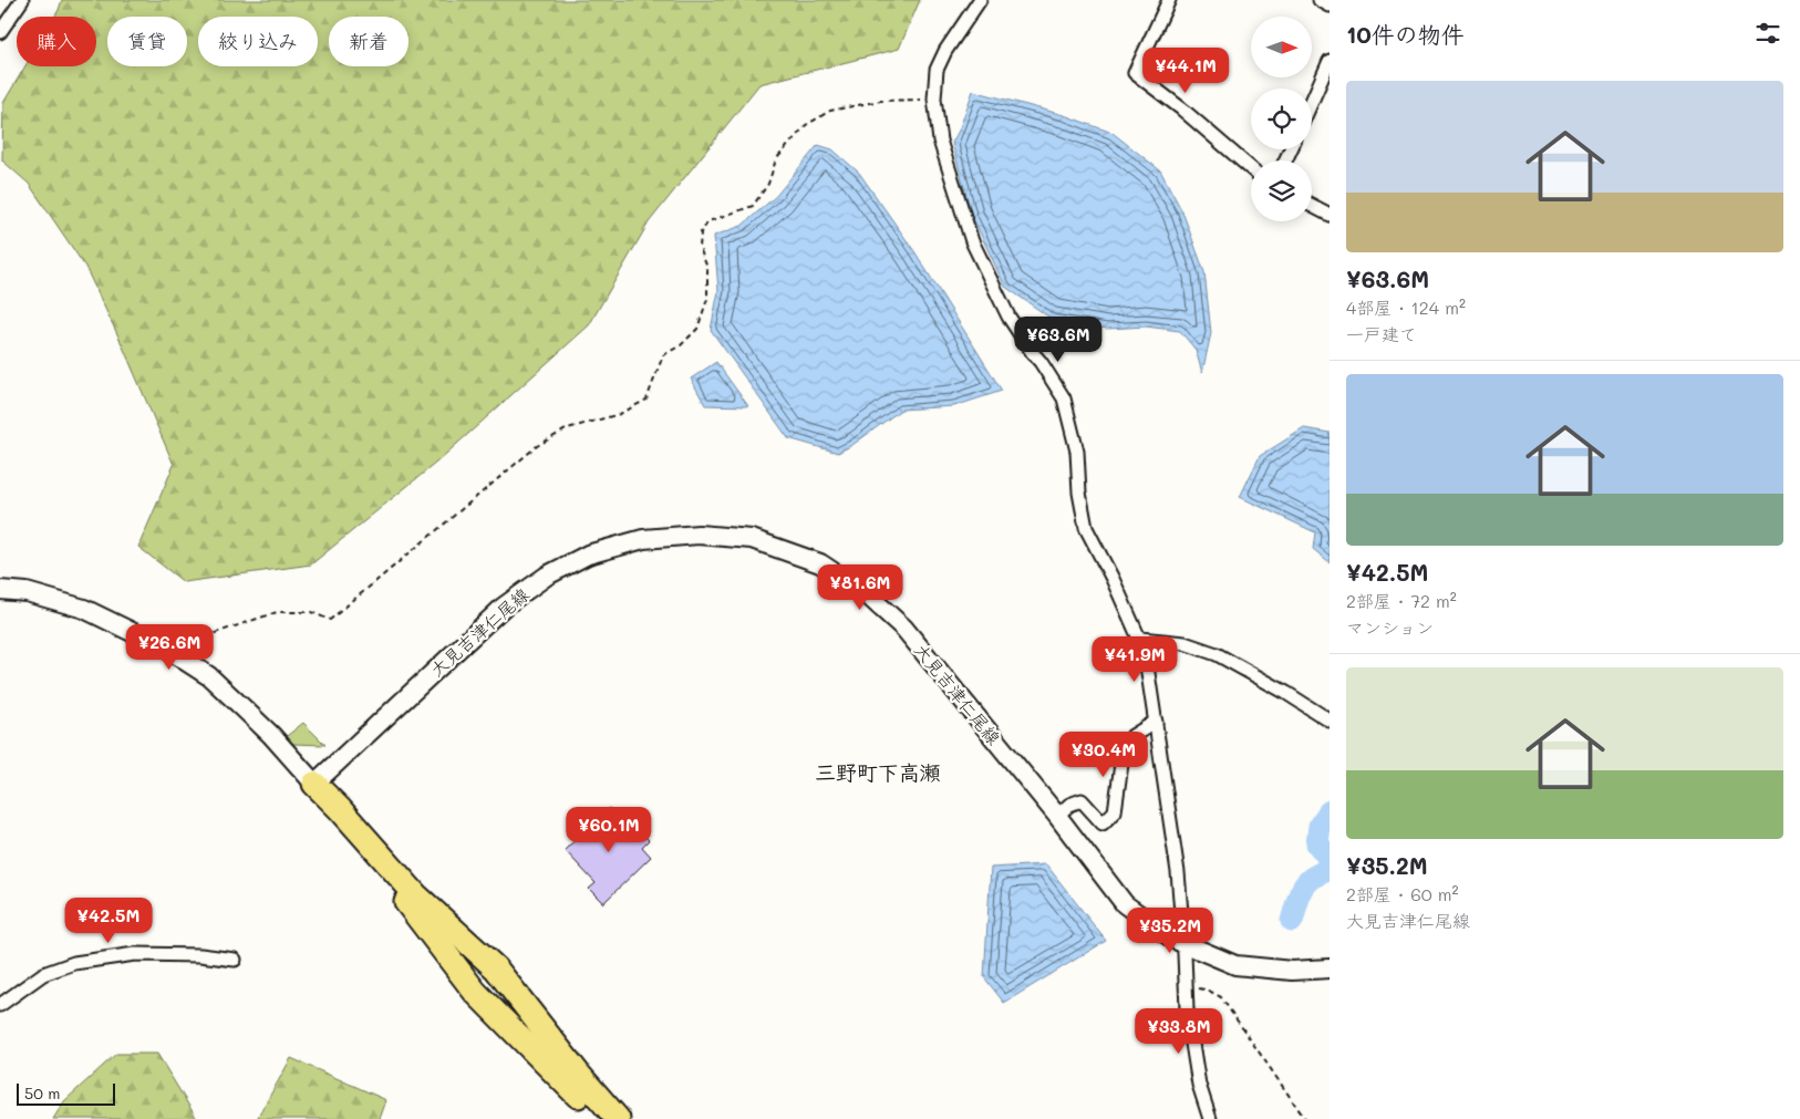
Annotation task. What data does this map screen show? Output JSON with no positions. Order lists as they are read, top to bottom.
{
  "streets": {
    "main road": ["大見吉津仁尾線"]
  },
  "districts": ["三野町下高瀬"],
  "scale_bar": "50 m",
  "north": "right",
  "page": {
    "heading": "10件の物件",
    "chip": [
      "購入",
      "賃貸",
      "絞り込み",
      "新着"
    ],
    "price": [
      "¥44.1M",
      "¥63.6M",
      "¥81.6M",
      "¥26.6M",
      "¥41.9M",
      "¥30.4M",
      "¥60.1M",
      "¥42.5M",
      "¥35.2M",
      "¥33.8M"
    ],
    "list": [
      {
        "name": "¥63.6M",
        "note": "4部屋 · 124 m² · 一戸建て"
      },
      {
        "name": "¥42.5M",
        "note": "2部屋 · 72 m² · マンション"
      },
      {
        "name": "¥35.2M",
        "note": "2部屋 · 60 m² · 大見吉津仁尾線"
      }
    ],
    "scale": "50 m"
  }
}
